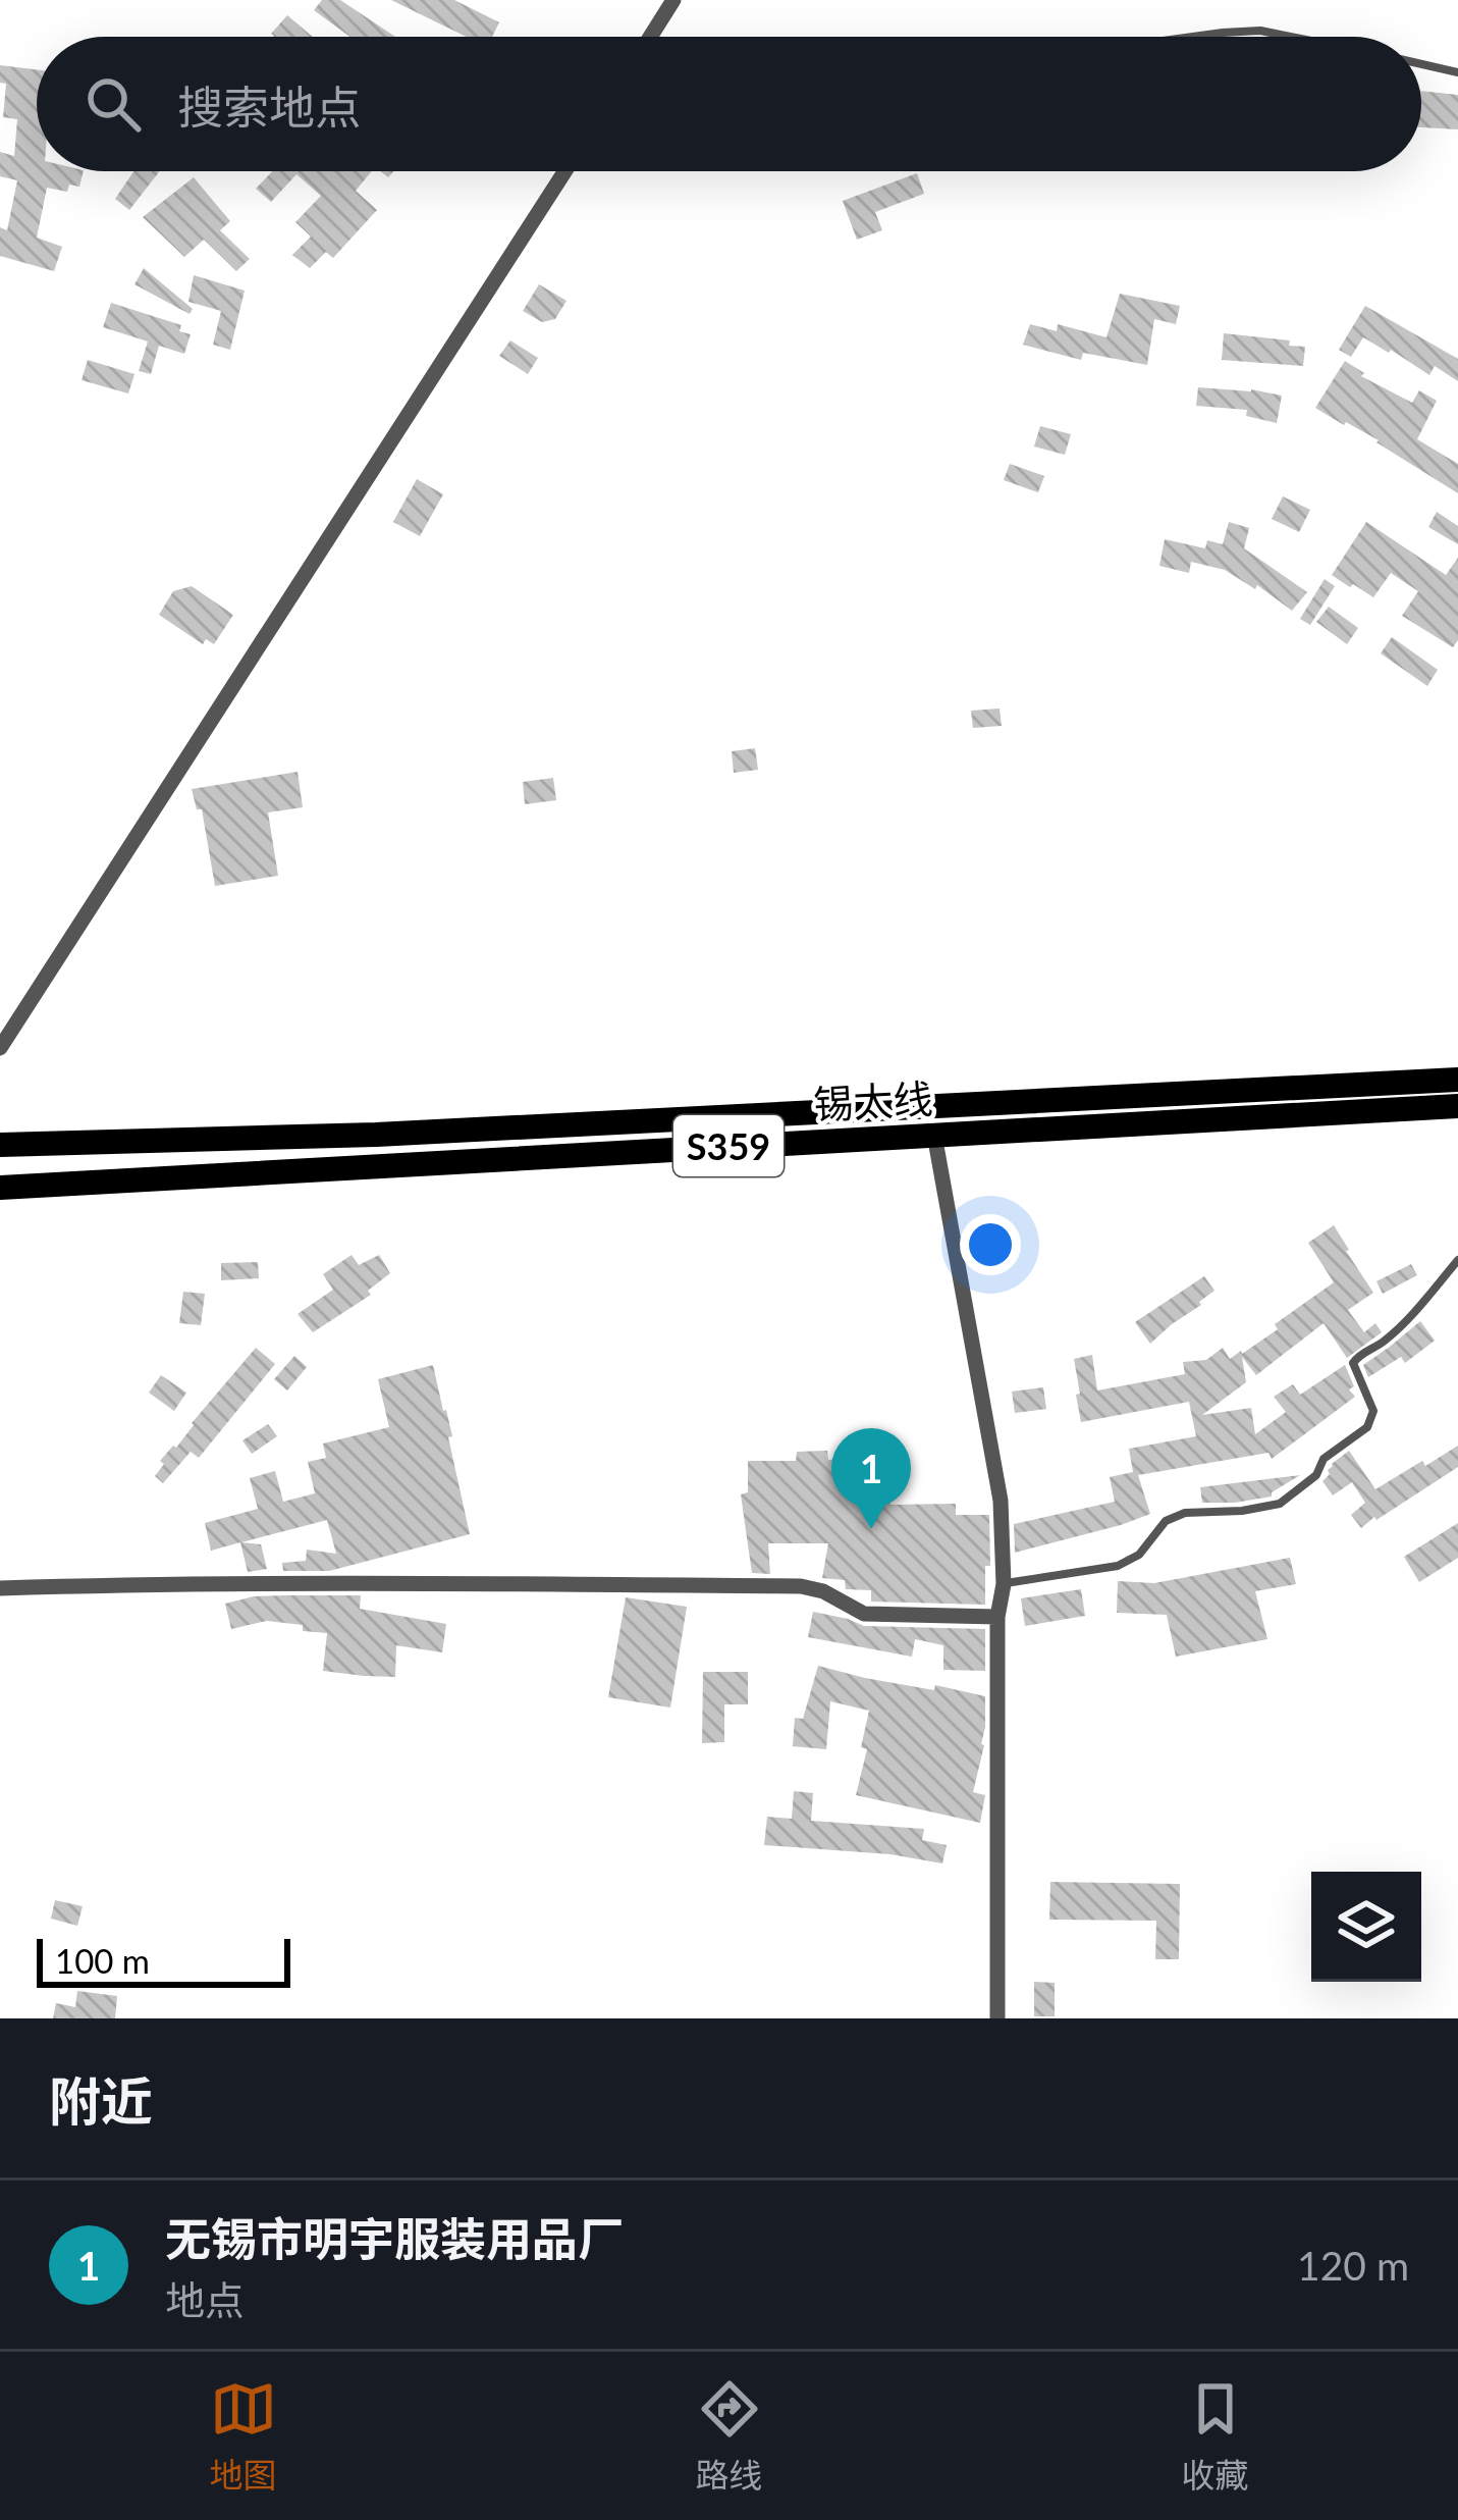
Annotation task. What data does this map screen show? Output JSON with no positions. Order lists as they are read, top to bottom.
{
  "streets": {
    "main road": ["锡太线", "S359"]
  },
  "scale_bar": "100 m",
  "page": {
    "search": "搜索地点",
    "pins": "1",
    "scale": "100 m",
    "heading": "附近",
    "list": [
      {
        "mark": "1",
        "name": "无锡市明宇服装用品厂",
        "note": "地点",
        "value": "120 m"
      }
    ],
    "nav": ["地图", "路线", "收藏"]
  }
}
